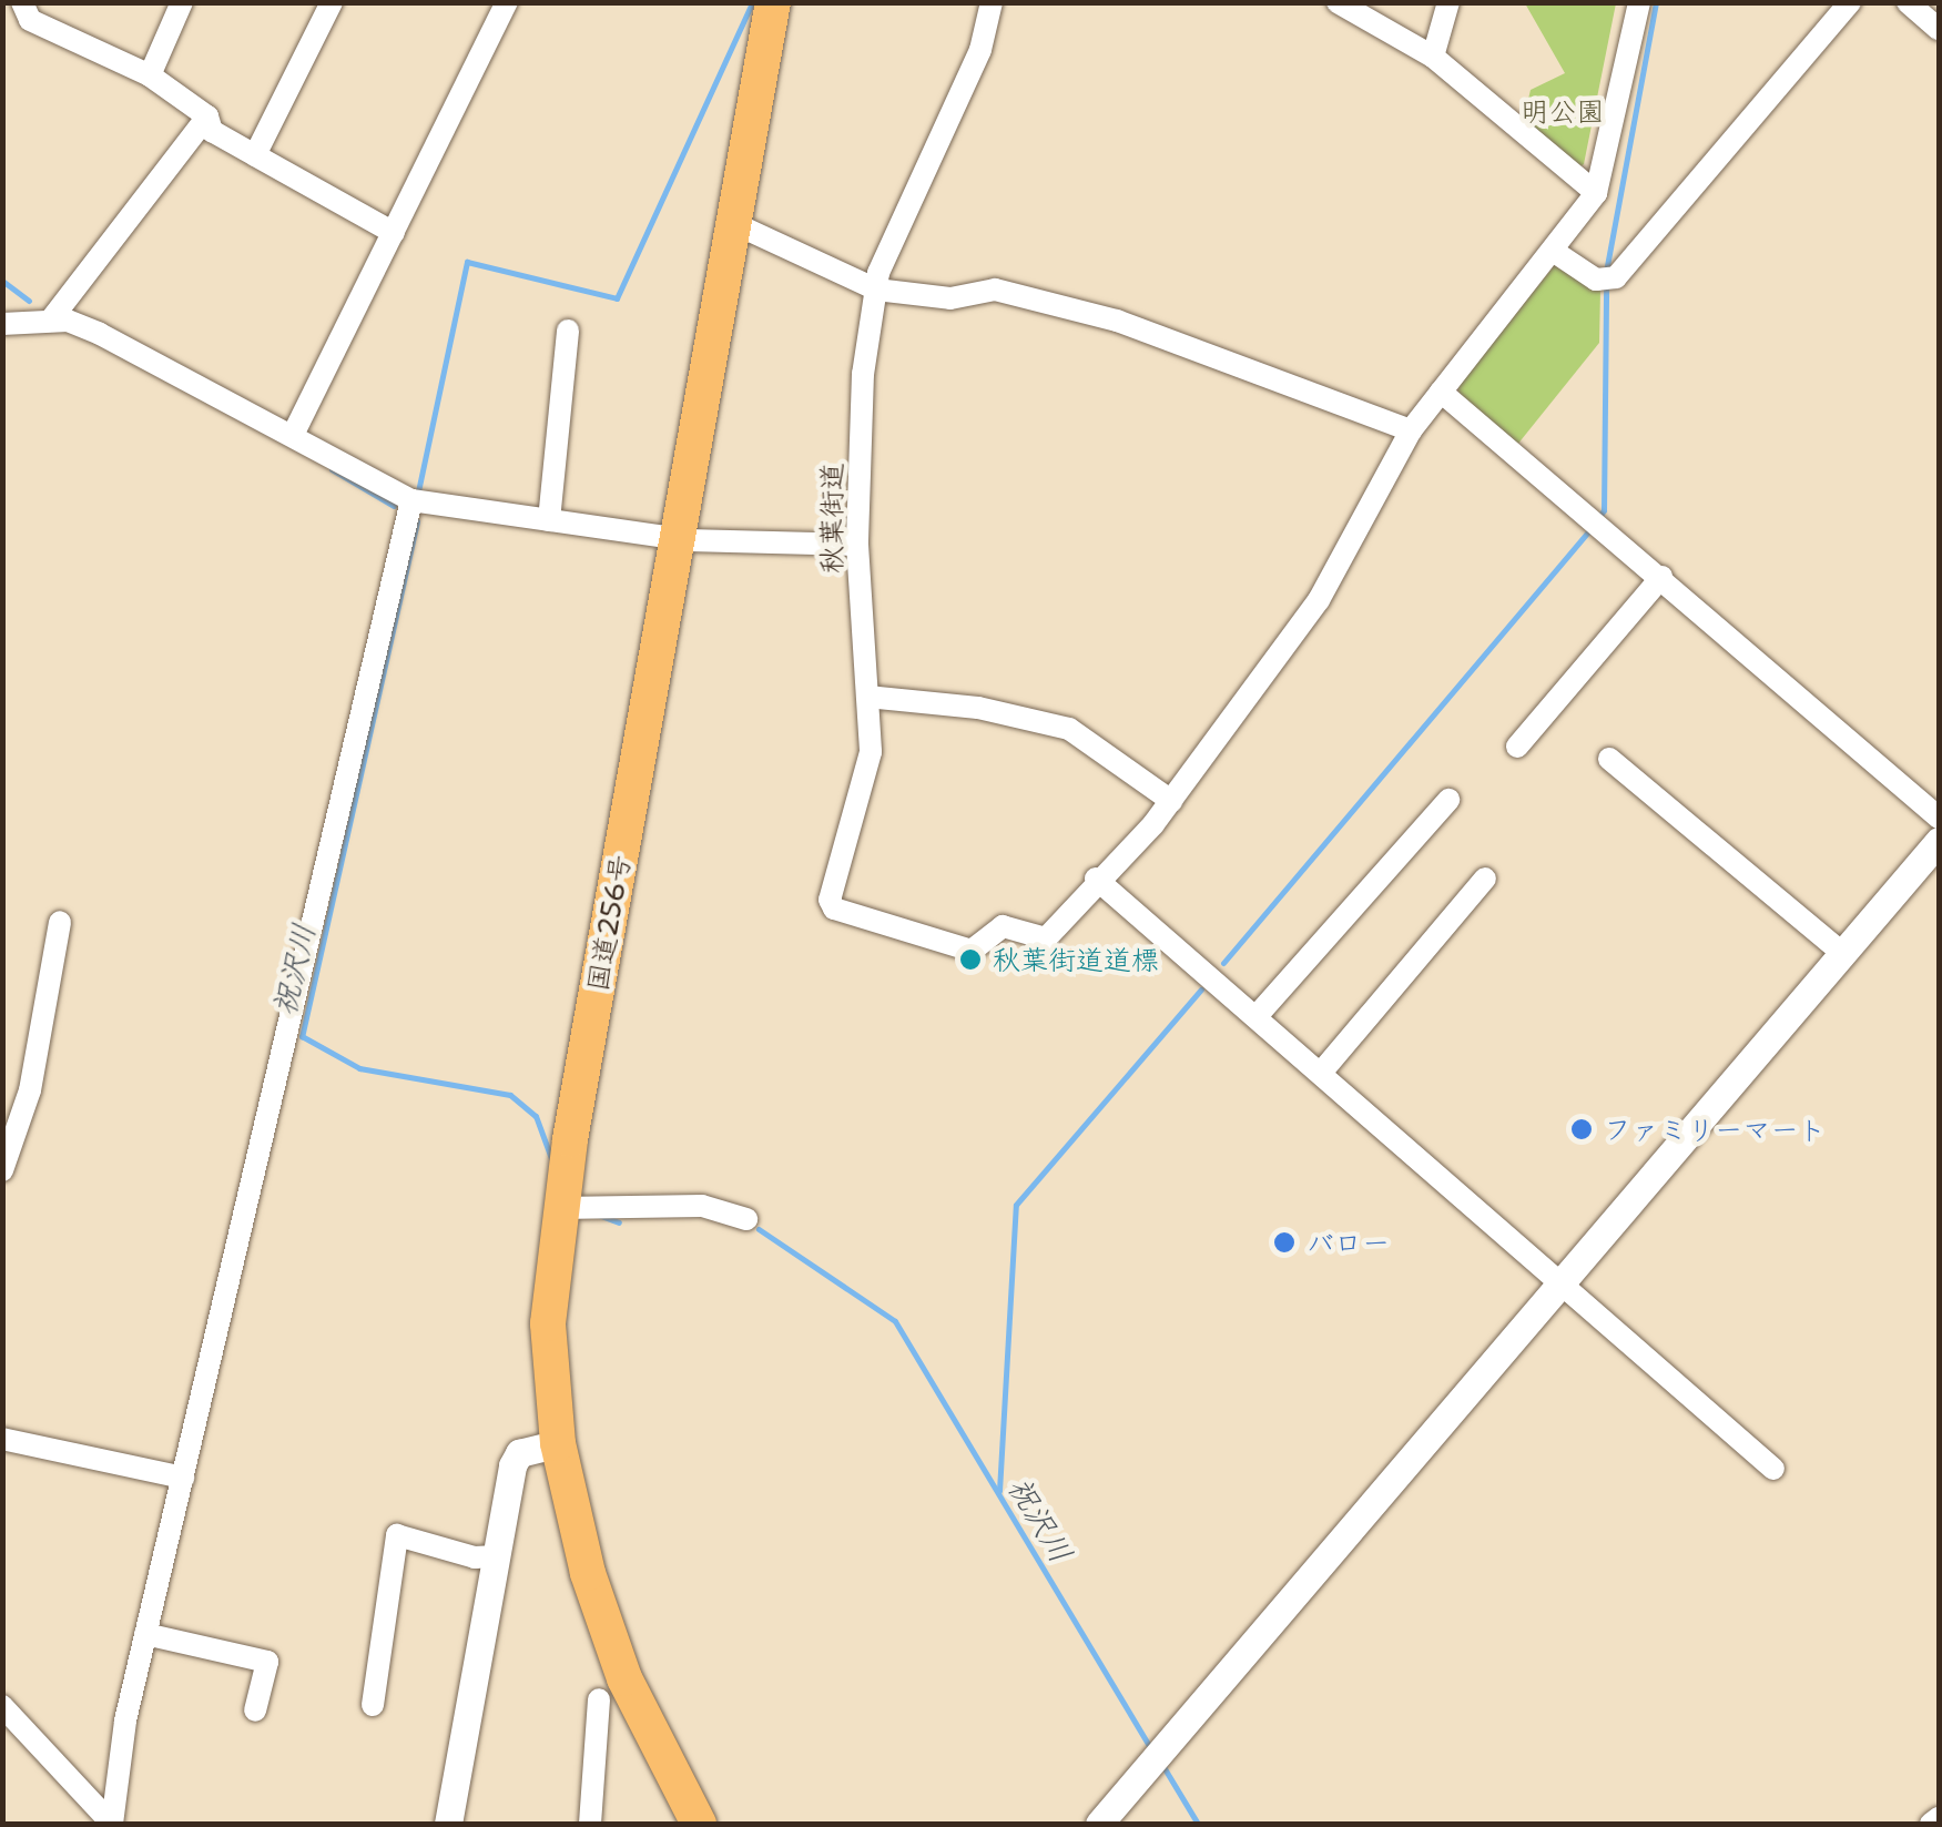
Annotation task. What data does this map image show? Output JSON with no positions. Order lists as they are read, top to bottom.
{
  "streets": {
    "highway": ["国道256号"],
    "street": ["秋葉街道"]
  },
  "water": ["祝沢川"],
  "parks": ["明公園"],
  "places": ["秋葉街道道標", "ファミリーマート", "バロー"]
}
